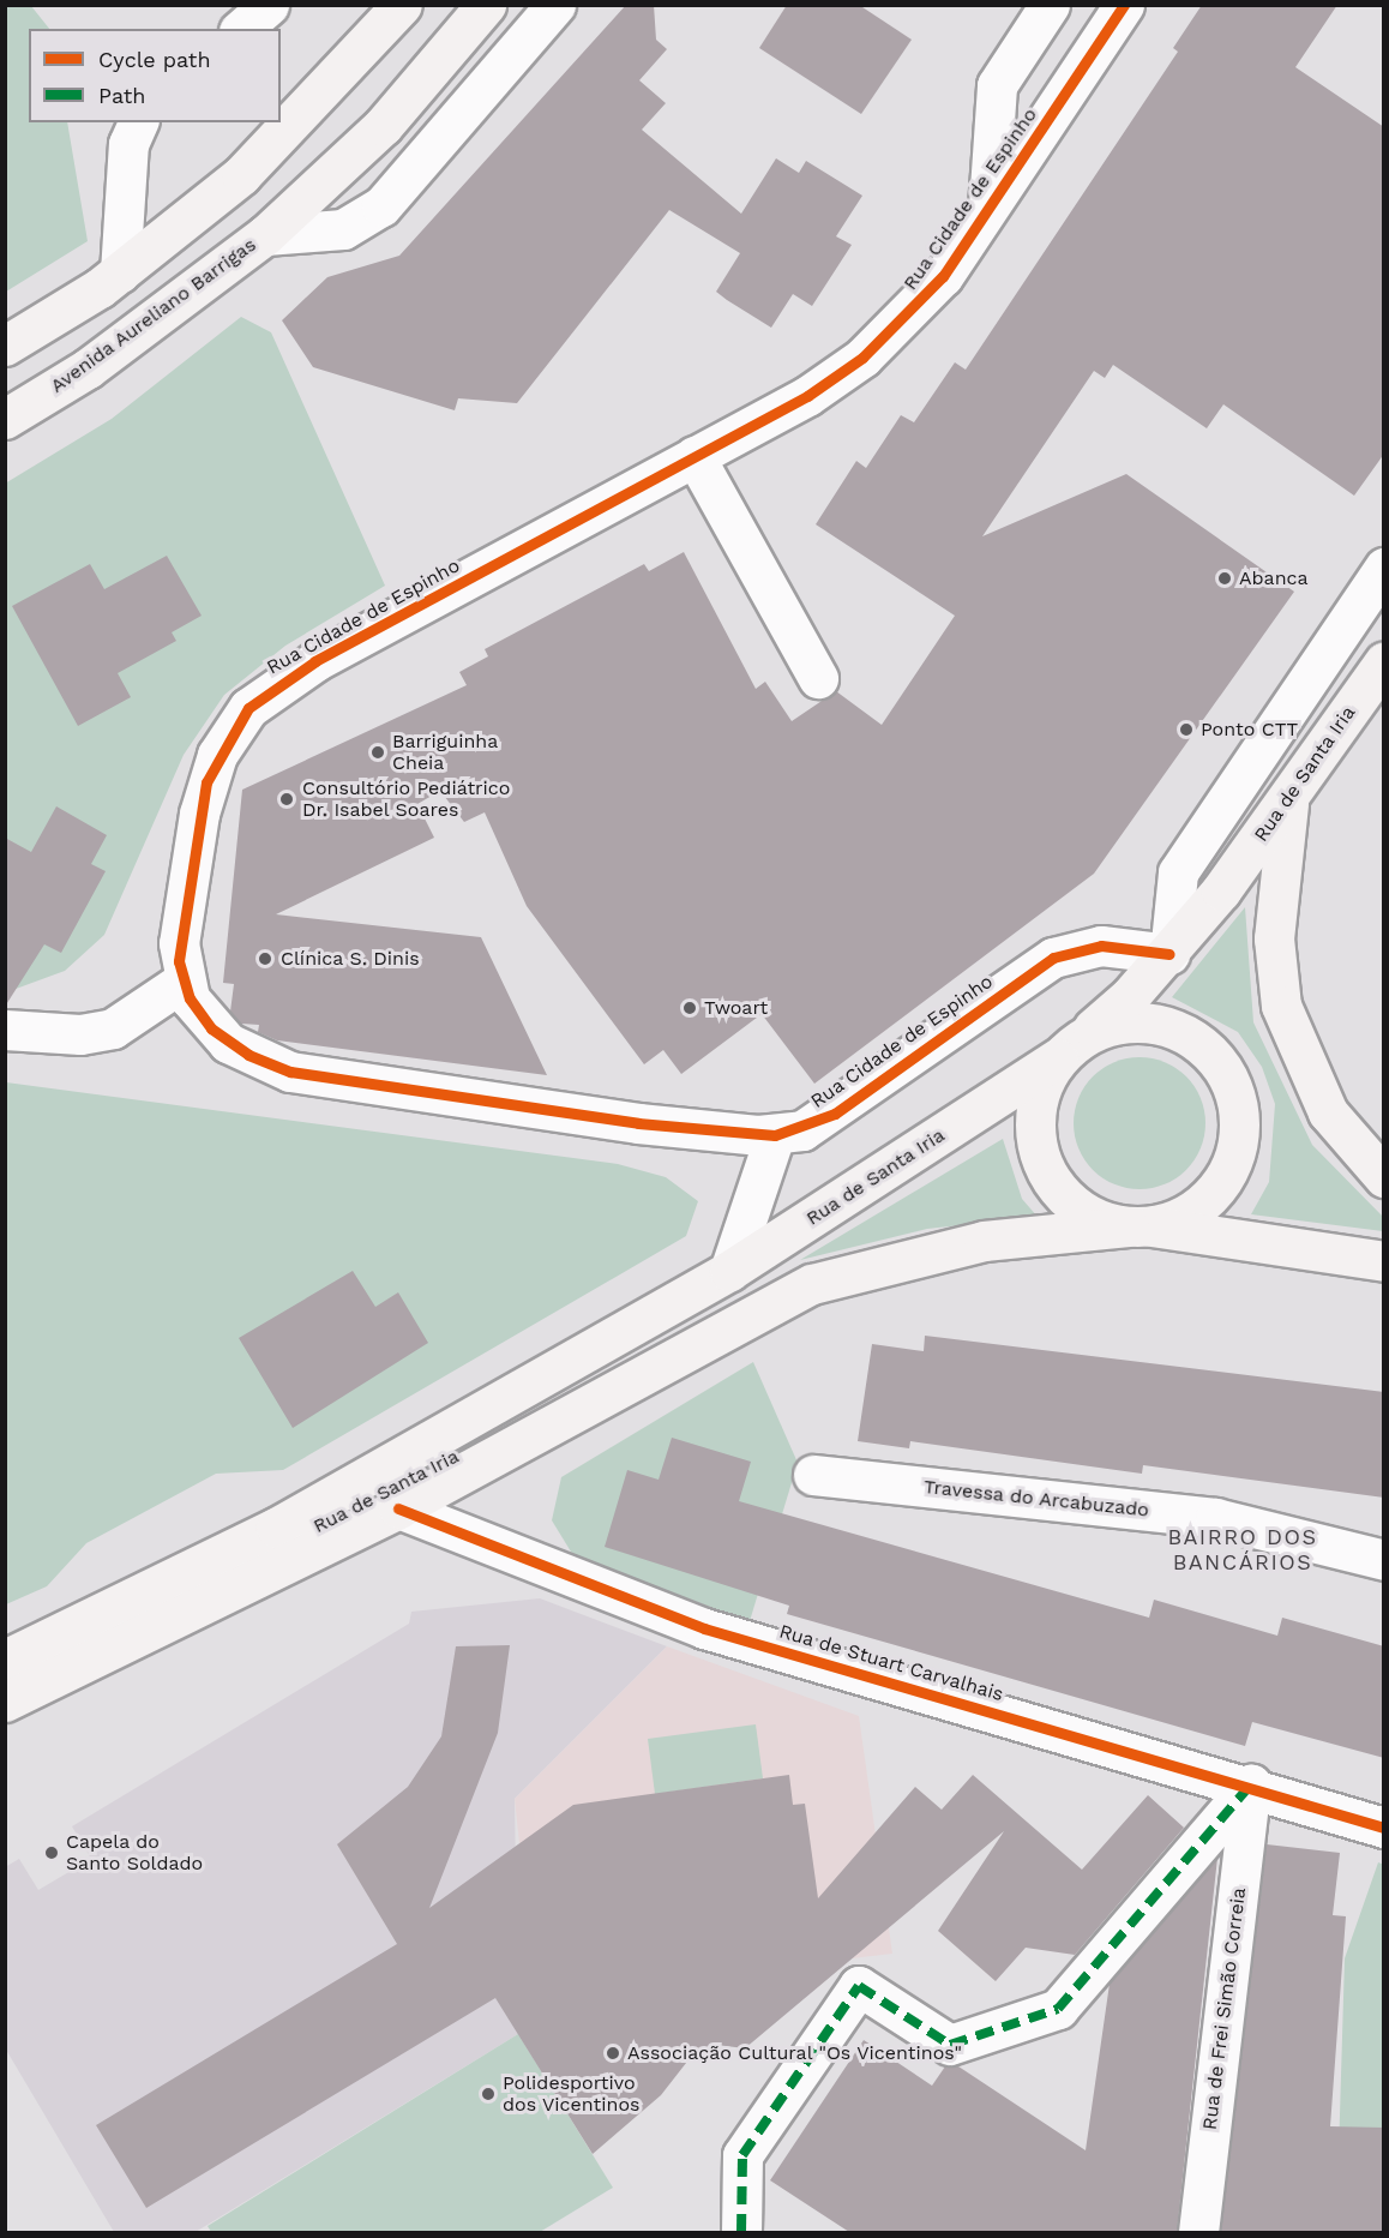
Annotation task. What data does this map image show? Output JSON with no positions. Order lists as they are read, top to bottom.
{
  "streets": {
    "main road": ["Avenida Aureliano Barrigas", "Rua de Santa Iria"],
    "street": [
      "Rua Cidade de Espinho",
      "Travessa do Arcabuzado",
      "Rua de Stuart Carvalhais",
      "Rua de Frei Simão Correia"
    ]
  },
  "crossings": [
    ["Rua Cidade de Espinho", "Rua de Santa Iria"],
    ["Rua de Santa Iria", "Rua de Stuart Carvalhais"],
    ["Rua de Stuart Carvalhais", "Rua de Frei Simão Correia"]
  ],
  "districts": ["BAIRRO DOS BANCÁRIOS"],
  "places": [
    "Abanca",
    "Ponto CTT",
    "Barriguinha Cheia",
    "Consultório Pediátrico Dr. Isabel Soares",
    "Clínica S. Dinis",
    "Twoart",
    "Capela do Santo Soldado",
    "Associação Cultural \"Os Vicentinos\"",
    "Polidesportivo dos Vicentinos"
  ],
  "legend": ["Cycle path", "Path"]
}
